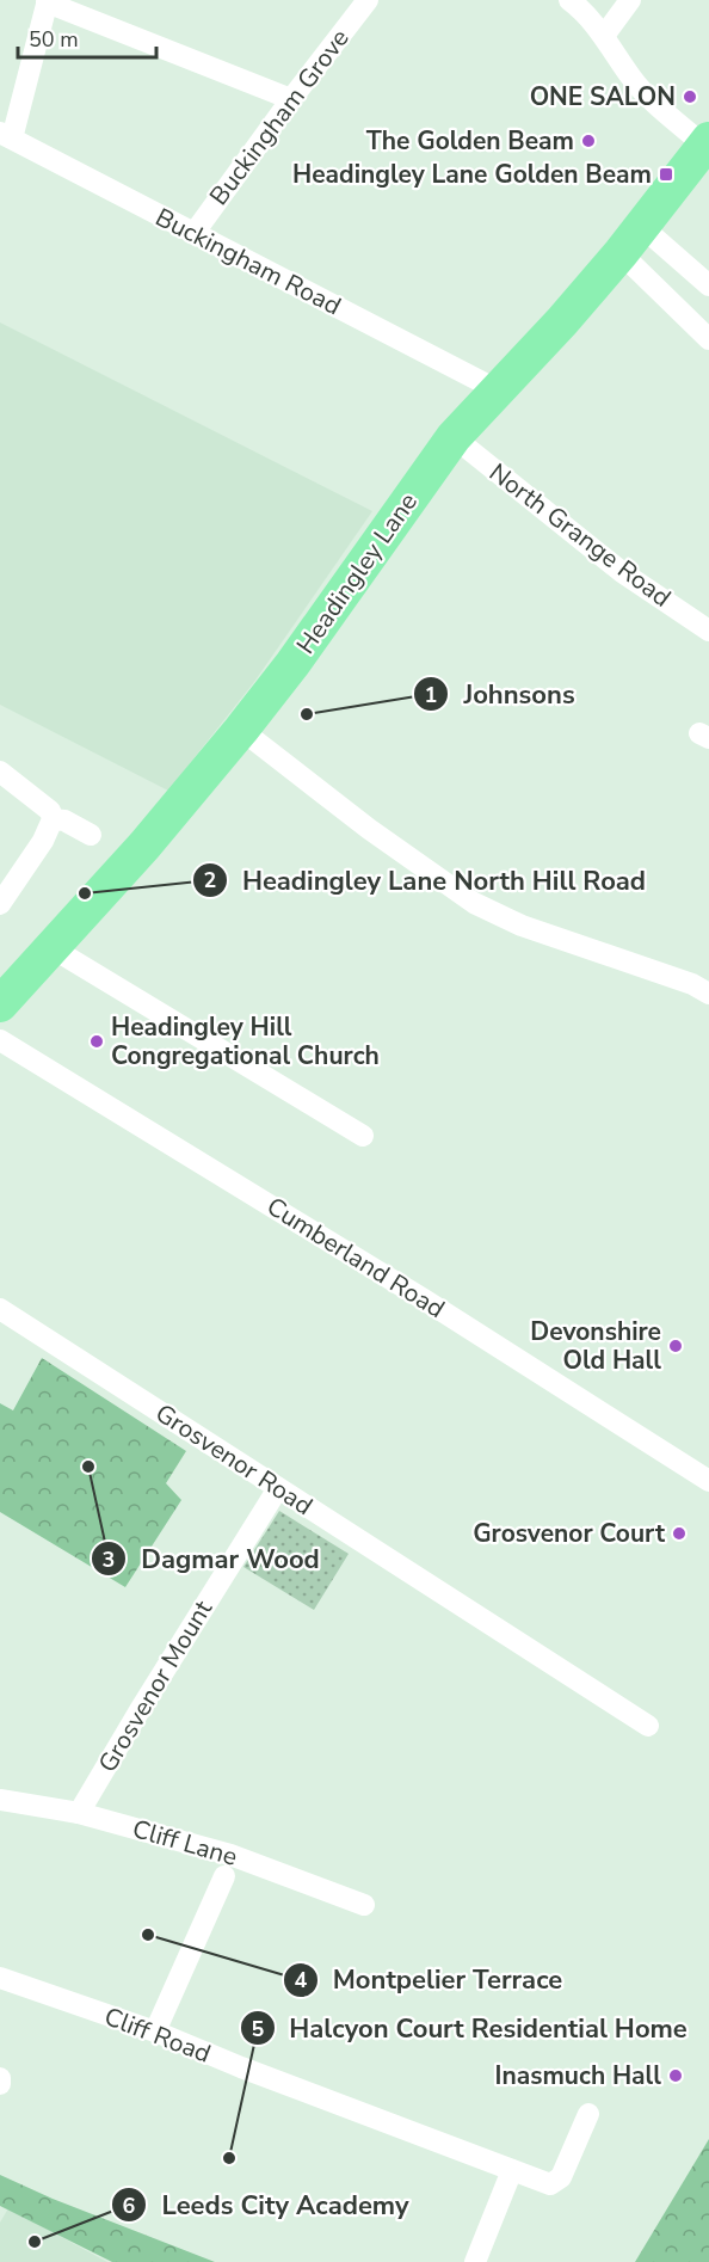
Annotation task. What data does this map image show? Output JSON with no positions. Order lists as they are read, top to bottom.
{
  "streets": {
    "highway": ["Headingley Lane"],
    "street": [
      "Buckingham Grove",
      "Buckingham Road",
      "North Grange Road",
      "Cumberland Road",
      "Grosvenor Road",
      "Grosvenor Mount",
      "Cliff Lane",
      "Cliff Road"
    ]
  },
  "crossings": [
    ["Buckingham Grove", "Buckingham Road"],
    ["Buckingham Road", "Headingley Lane"],
    ["North Grange Road", "Headingley Lane"],
    ["Grosvenor Road", "Grosvenor Mount"],
    ["Grosvenor Mount", "Cliff Lane"]
  ],
  "places": {
    "other": [
      "ONE SALON",
      "The Golden Beam",
      "Johnsons",
      "Headingley Lane North Hill Road",
      "Headingley Hill Congregational Church",
      "Devonshire Old Hall",
      "Dagmar Wood",
      "Grosvenor Court",
      "Montpelier Terrace",
      "Inasmuch Hall",
      "Halcyon Court Residential Home",
      "Leeds City Academy"
    ],
    "transit": ["Headingley Lane Golden Beam"]
  },
  "scale_bar": "50 m"
}
